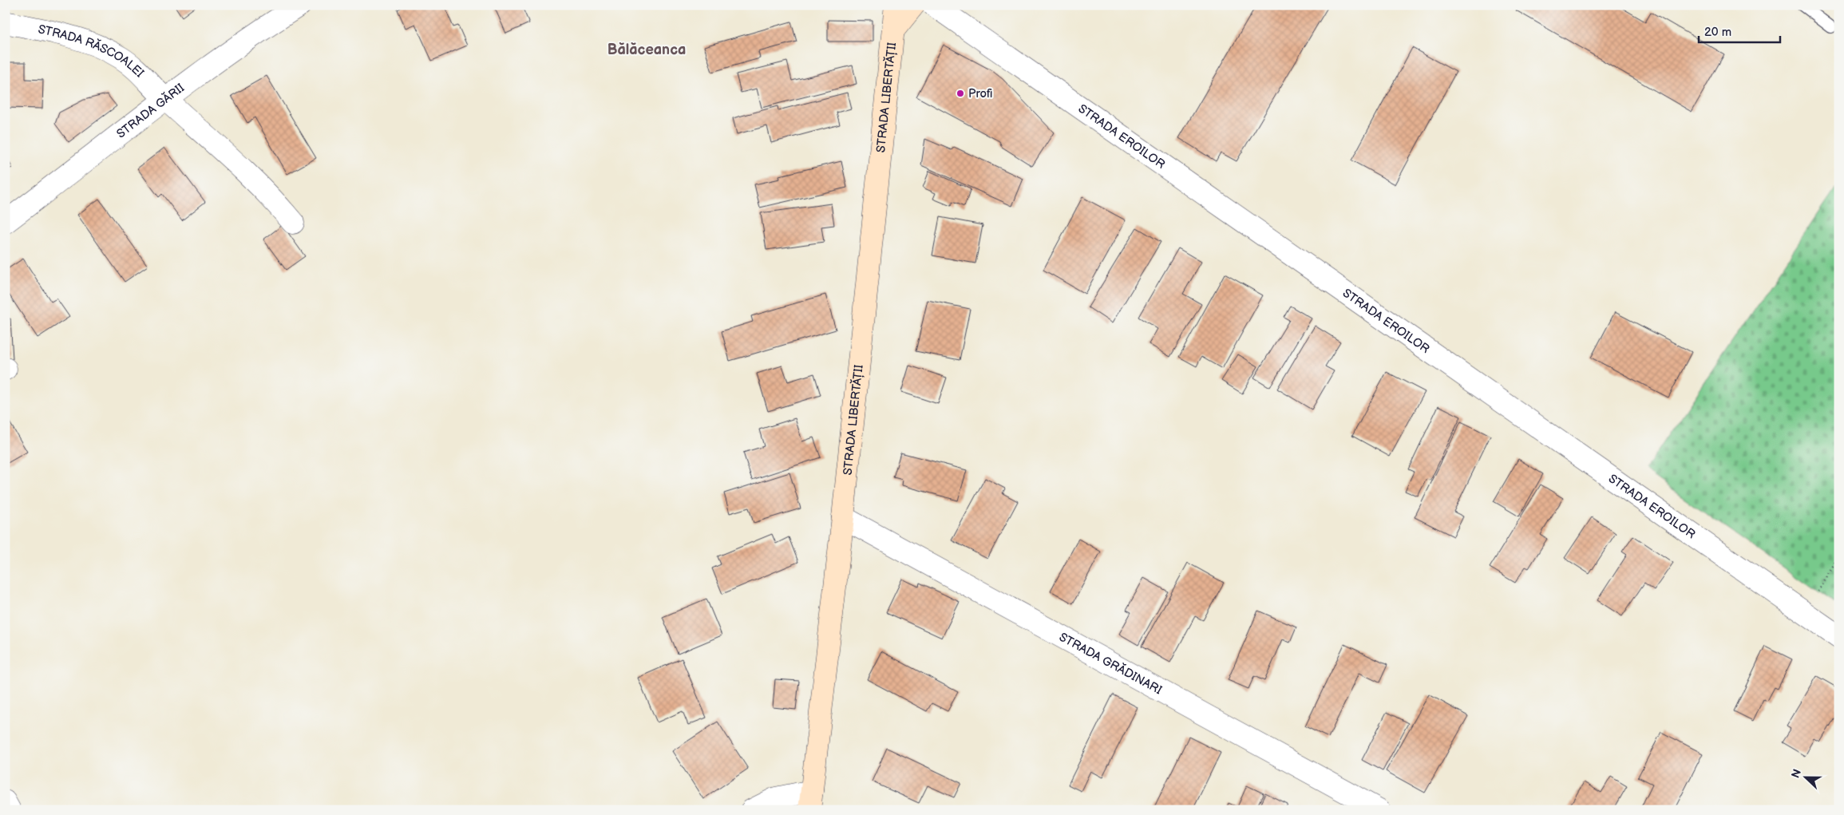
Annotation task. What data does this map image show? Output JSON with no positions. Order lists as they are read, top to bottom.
{
  "streets": {
    "main road": ["STRADA LIBERTĂȚII"],
    "street": [
      "STRADA RĂSCOALEI",
      "STRADA GĂRII",
      "STRADA EROILOR",
      "STRADA GRĂDINARI"
    ]
  },
  "crossings": [
    ["STRADA RĂSCOALEI", "STRADA GĂRII"],
    ["STRADA LIBERTĂȚII", "STRADA GRĂDINARI"]
  ],
  "districts": ["Bălăceanca"],
  "places": ["Profi"],
  "scale_bar": "20 m",
  "north": "left"
}
